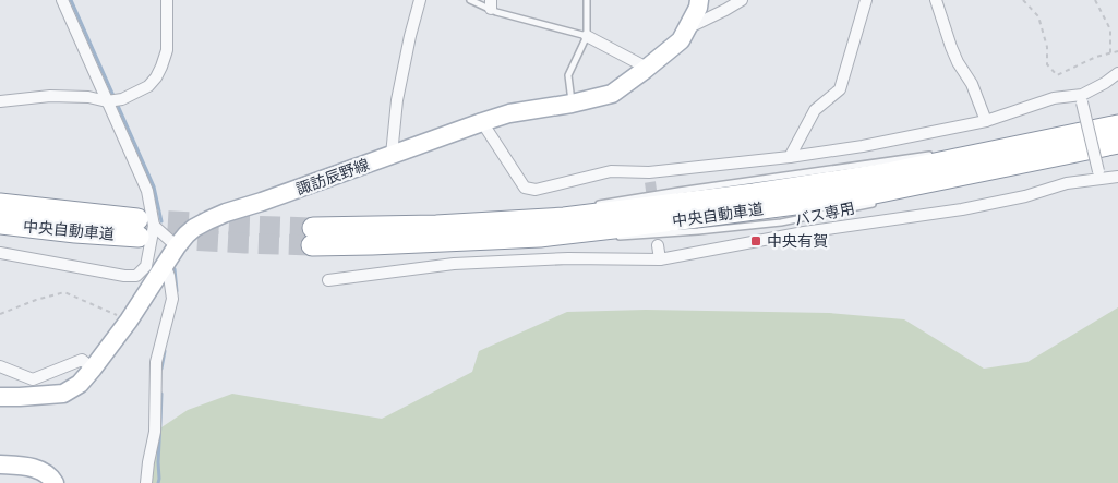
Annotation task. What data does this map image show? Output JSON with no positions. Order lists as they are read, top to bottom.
{
  "streets": {
    "highway": ["中央自動車道"],
    "main road": ["諏訪辰野線"],
    "lane": ["バス専用"]
  },
  "places": {
    "transit": ["中央有賀"]
  }
}
